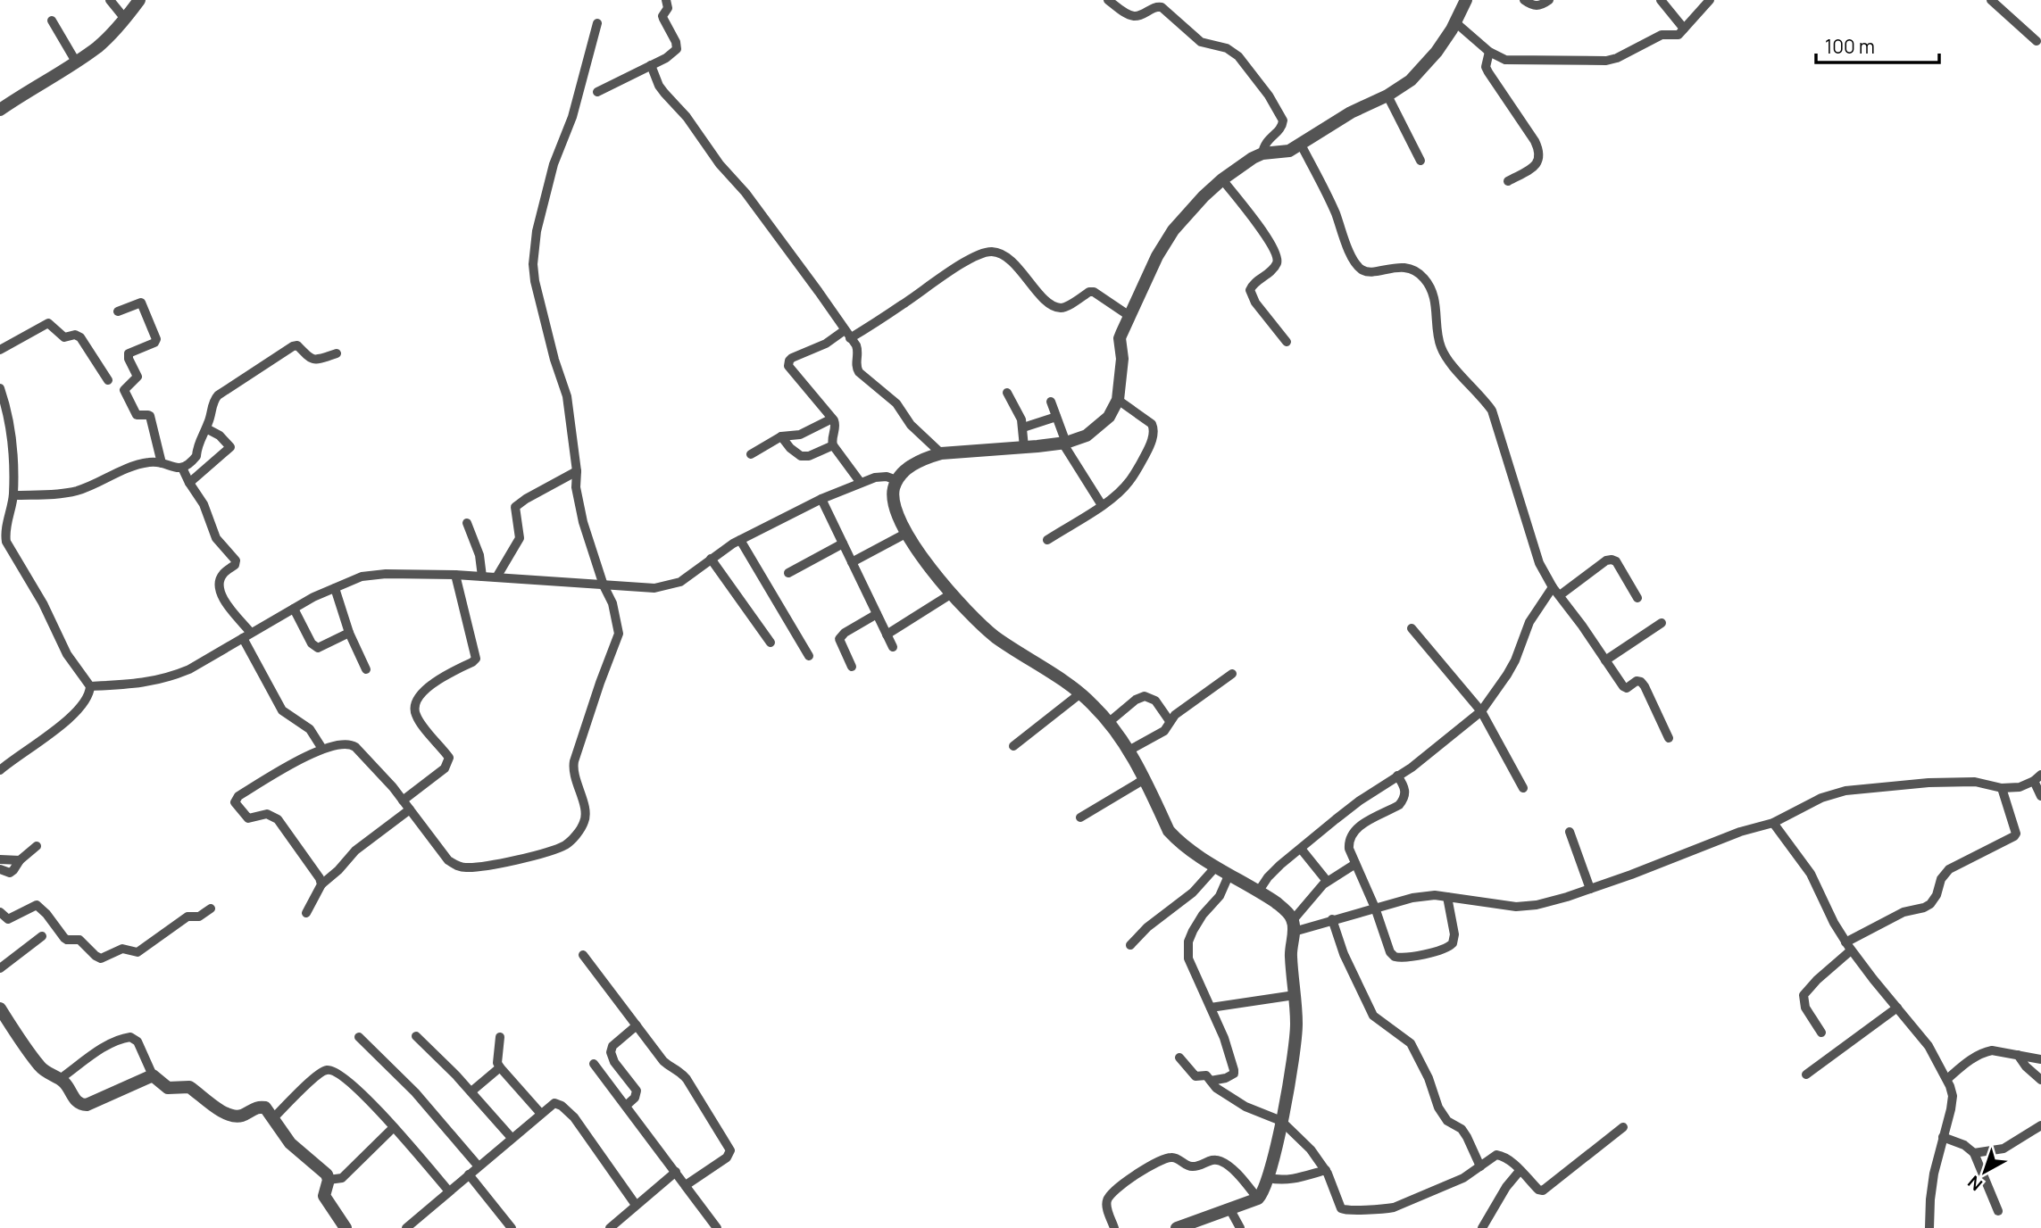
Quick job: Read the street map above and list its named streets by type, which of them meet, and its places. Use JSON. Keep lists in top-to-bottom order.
{
  "scale_bar": "100 m",
  "north": "bottom left"
}
